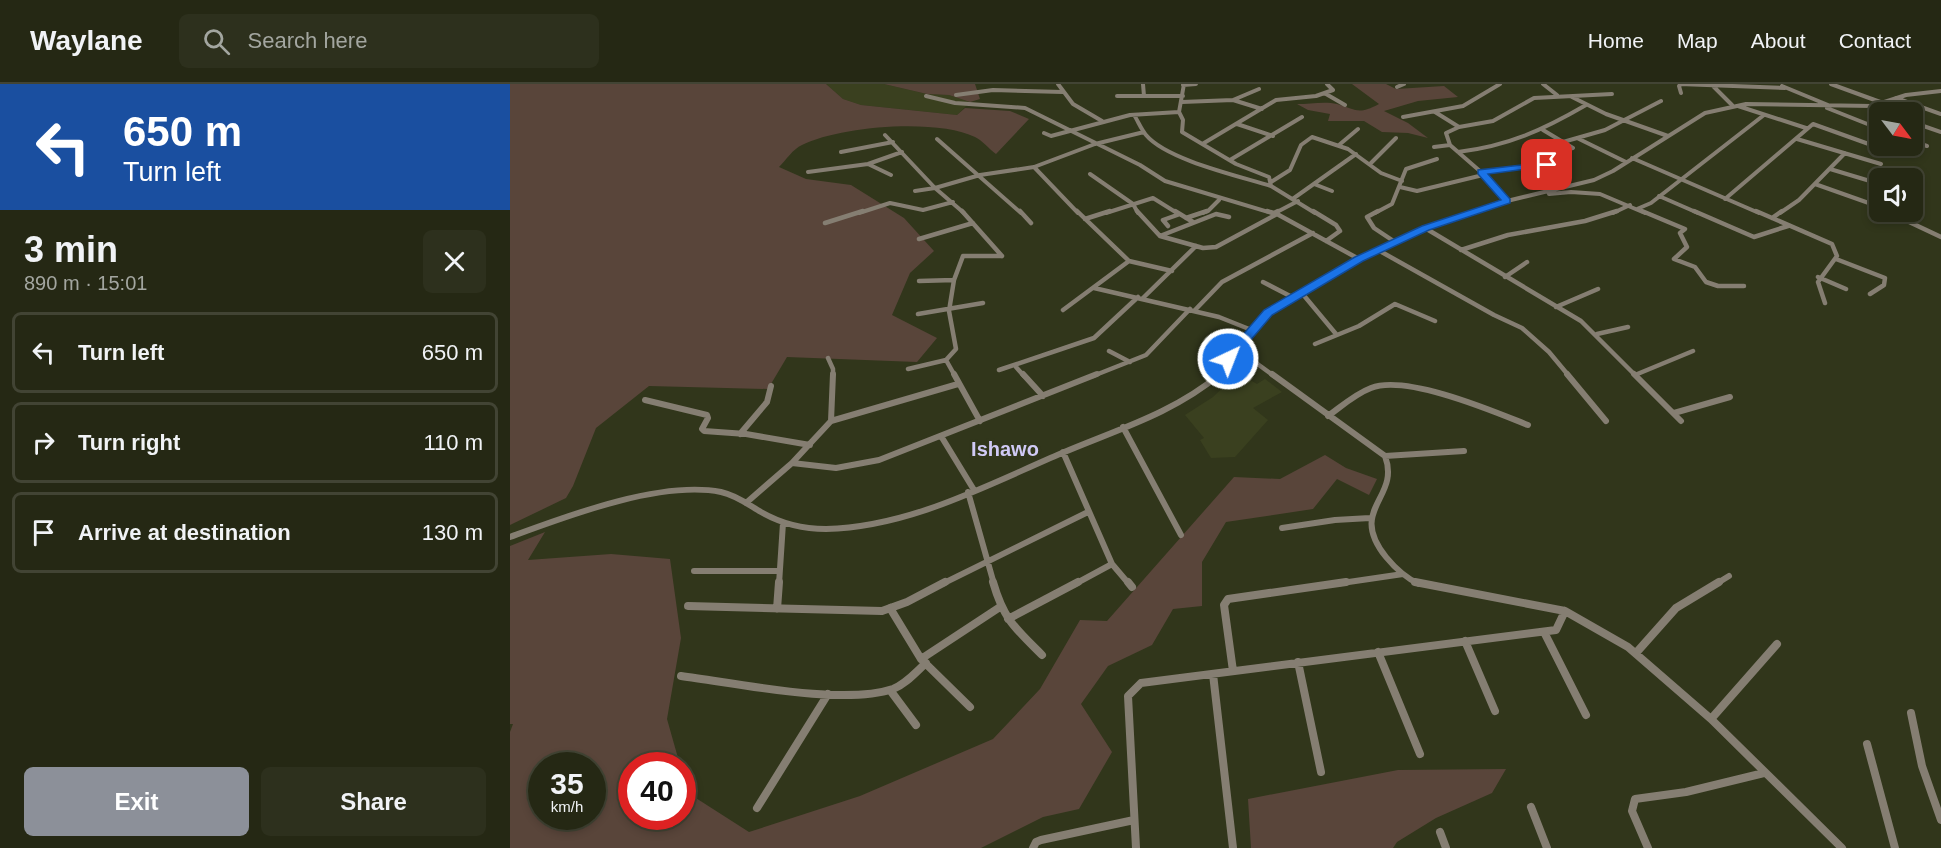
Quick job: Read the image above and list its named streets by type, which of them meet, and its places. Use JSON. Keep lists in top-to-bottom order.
{
  "districts": ["Ishawo"],
  "north": "bottom right",
  "page": {
    "header": "Waylane",
    "search": "Search here",
    "nav": [
      "Home",
      "Map",
      "About",
      "Contact"
    ],
    "turn": ["650 m", "Turn left"],
    "heading": ["3 min", "890 m · 15:01"],
    "list": [
      {
        "name": "Turn left",
        "value": "650 m"
      },
      {
        "name": "Turn right",
        "value": "110 m"
      },
      {
        "name": "Arrive at destination",
        "value": "130 m"
      }
    ],
    "speed": "35 km/h",
    "limit": "40",
    "buttons": ["Exit", "Share"]
  }
}
